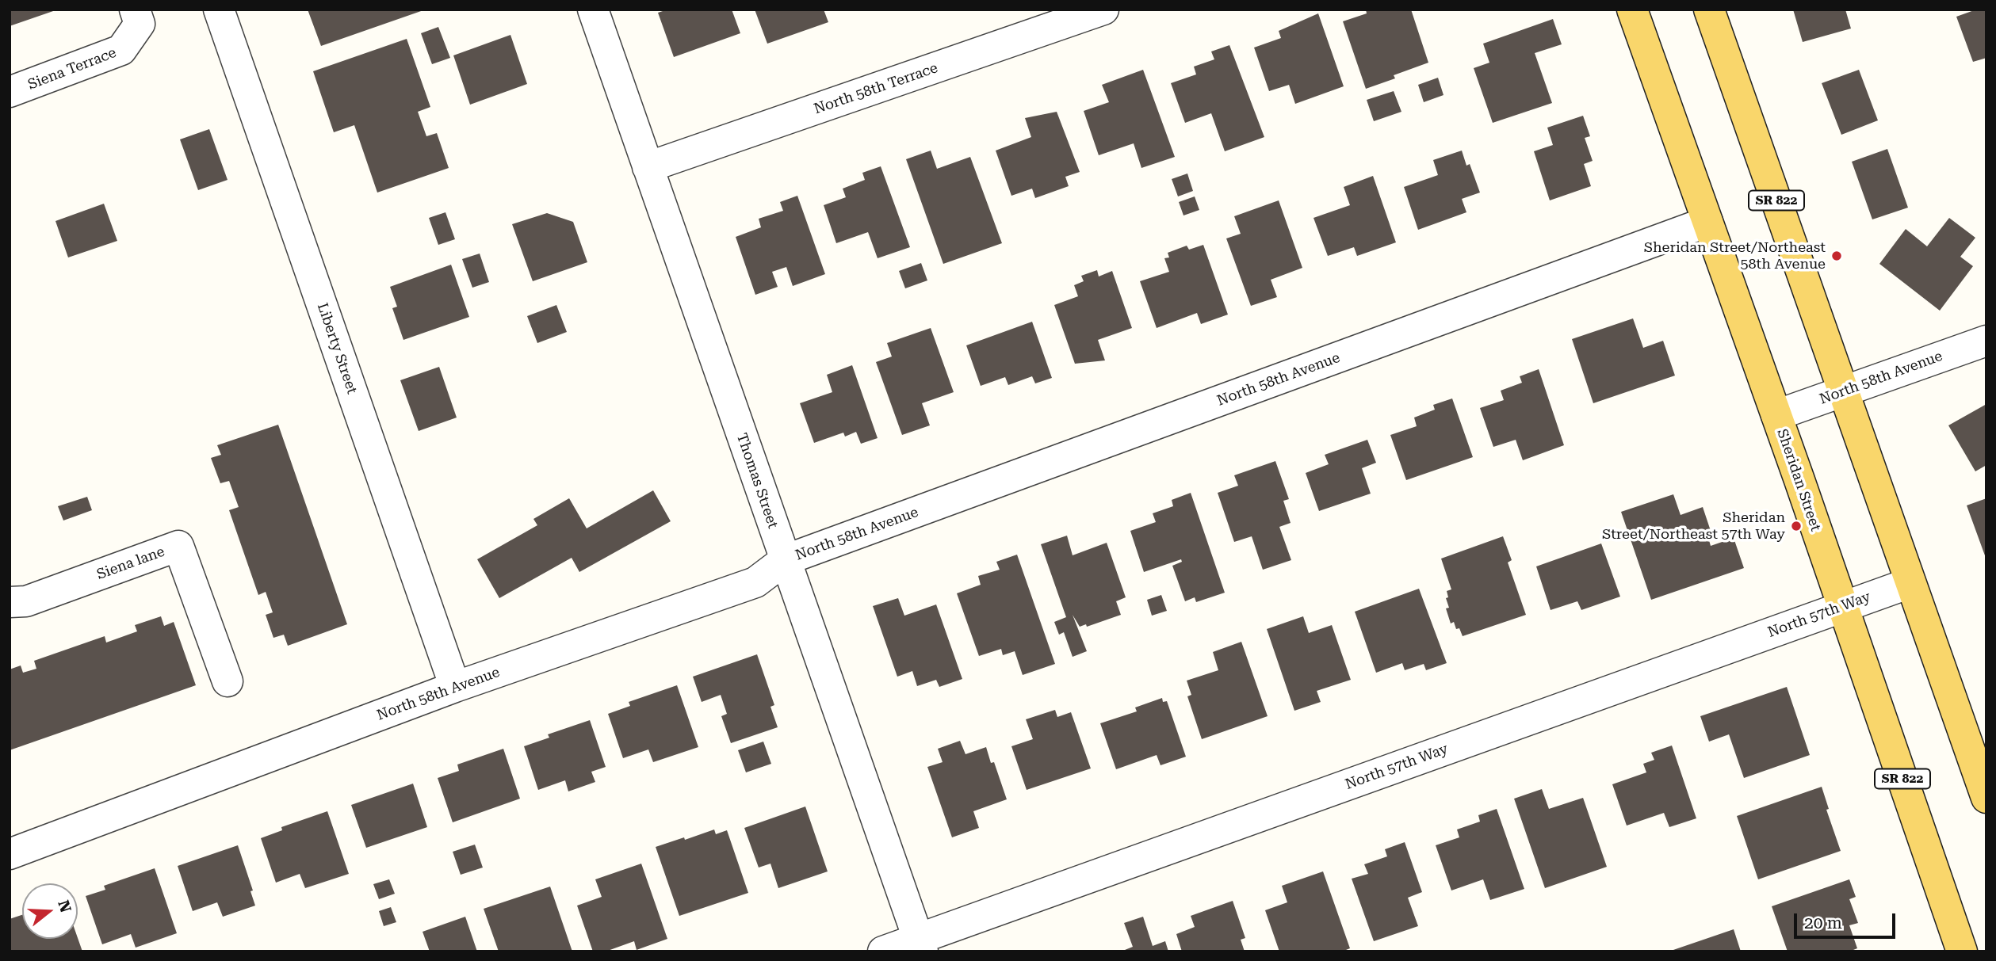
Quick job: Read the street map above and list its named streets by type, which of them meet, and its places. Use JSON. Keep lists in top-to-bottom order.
{
  "streets": {
    "main road": ["SR 822", "Sheridan Street"],
    "street": [
      "Siena Terrace",
      "North 58th Terrace",
      "Liberty Street",
      "North 58th Avenue",
      "Thomas Street",
      "Siena lane",
      "North 57th Way"
    ]
  },
  "crossings": [
    ["North 58th Terrace", "Thomas Street"],
    ["SR 822", "North 58th Avenue"],
    ["SR 822", "North 57th Way"],
    ["Liberty Street", "North 58th Avenue"],
    ["North 58th Avenue", "Sheridan Street"],
    ["North 58th Avenue", "Thomas Street"],
    ["Sheridan Street", "North 57th Way"],
    ["Thomas Street", "North 57th Way"]
  ],
  "places": ["Sheridan Street/Northeast 58th Avenue", "Sheridan Street/Northeast 57th Way"],
  "scale_bar": "20 m",
  "north": "right"
}
